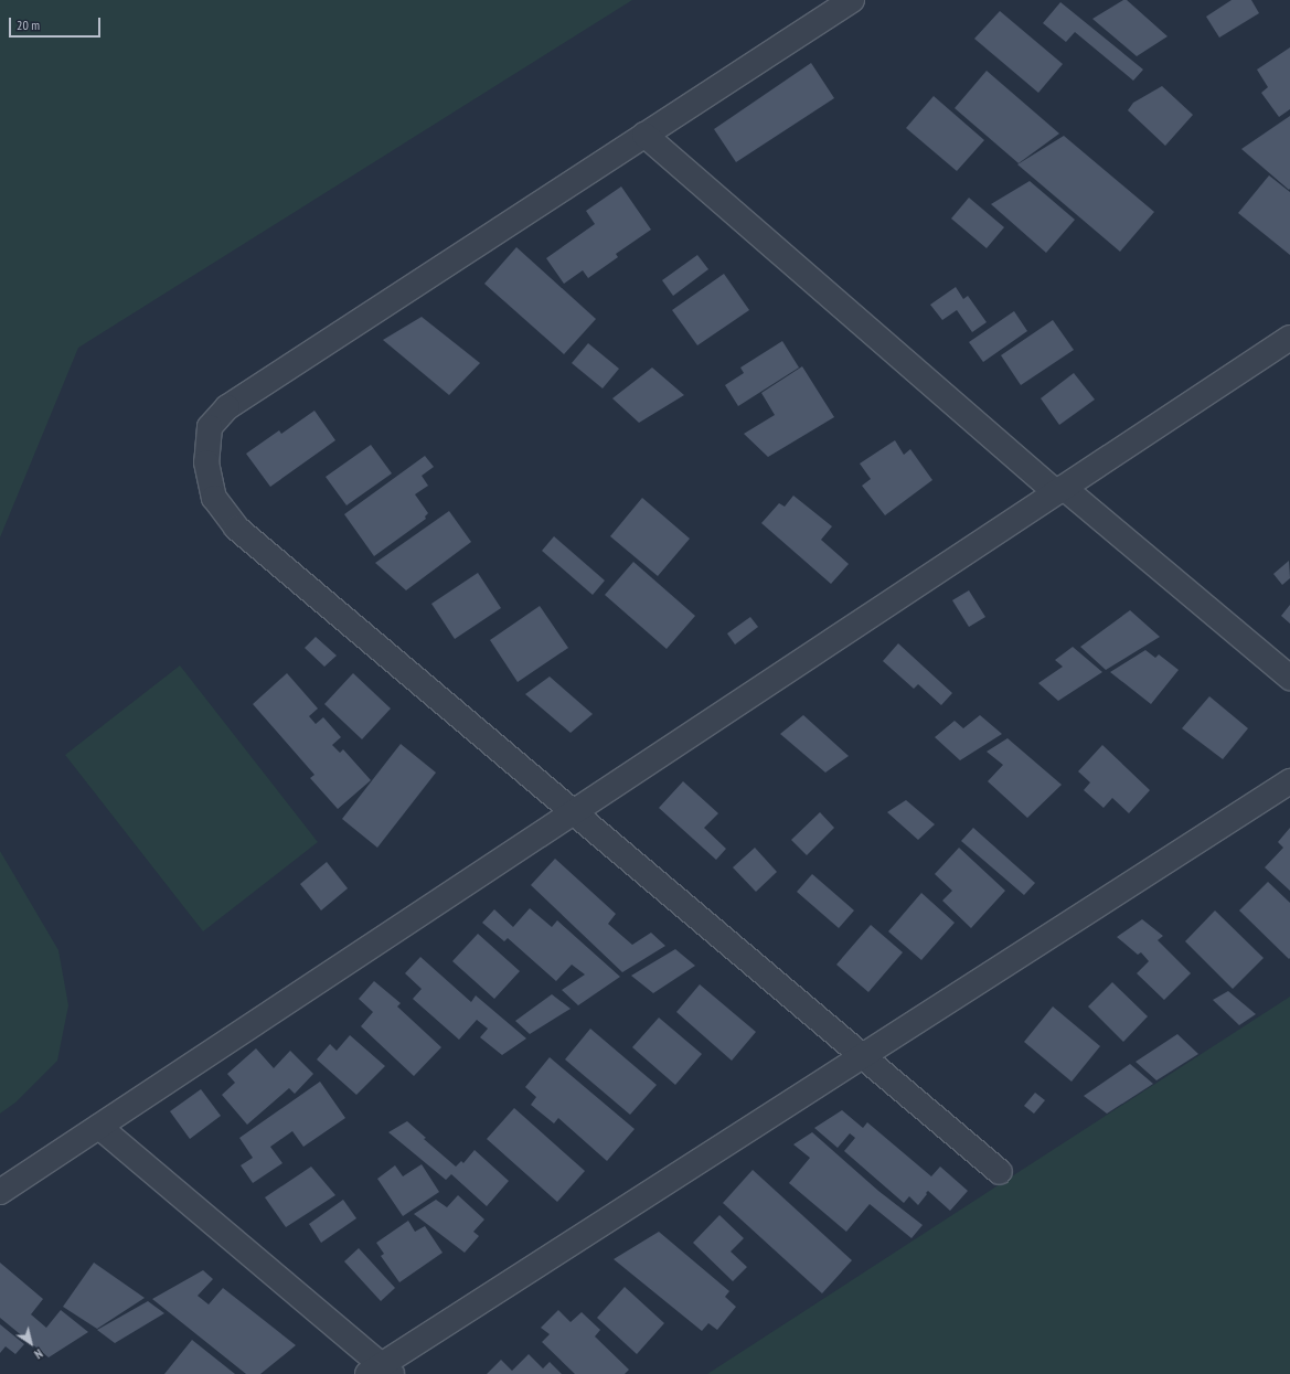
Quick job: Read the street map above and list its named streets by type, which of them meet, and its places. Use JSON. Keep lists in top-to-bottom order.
{
  "scale_bar": "20 m",
  "north": "bottom right"
}
